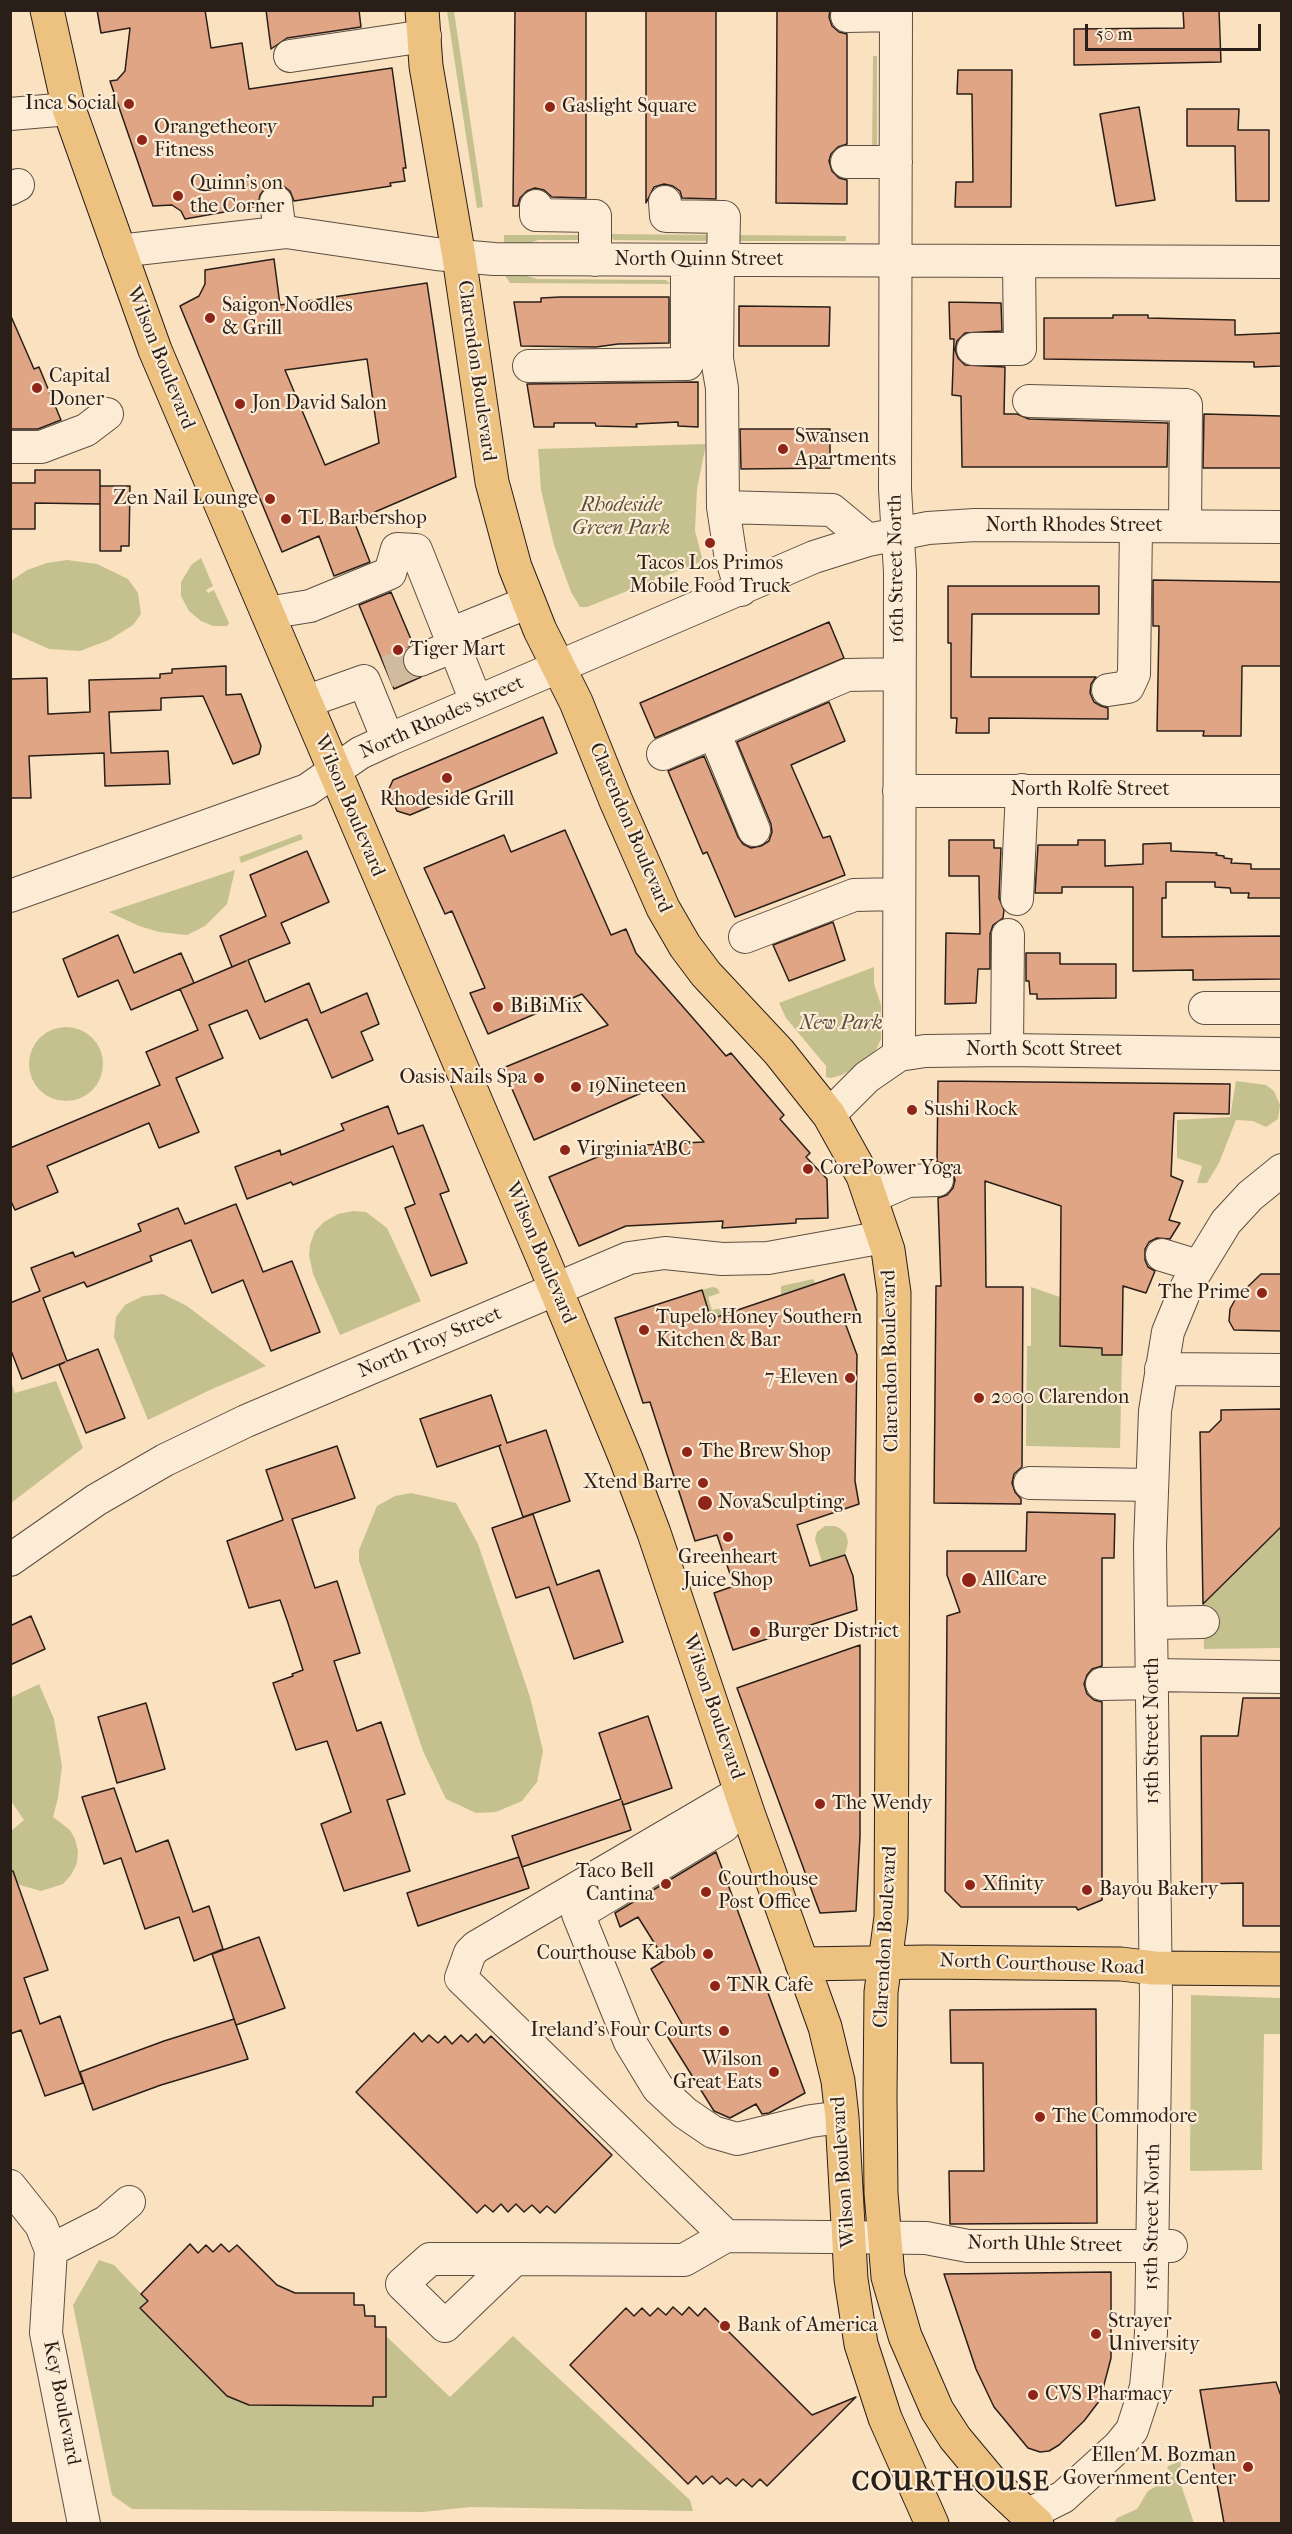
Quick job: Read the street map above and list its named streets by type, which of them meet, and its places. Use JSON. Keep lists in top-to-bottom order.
{
  "streets": {
    "main road": ["Wilson Boulevard", "Clarendon Boulevard", "North Courthouse Road"],
    "street": [
      "North Quinn Street",
      "North Rhodes Street",
      "16th Street North",
      "North Rolfe Street",
      "North Scott Street",
      "North Troy Street",
      "15th Street North",
      "North Uhle Street",
      "Key Boulevard"
    ]
  },
  "crossings": [
    ["North Quinn Street", "Wilson Boulevard"],
    ["North Quinn Street", "Clarendon Boulevard"],
    ["North Quinn Street", "16th Street North"],
    ["Wilson Boulevard", "North Rhodes Street"],
    ["Wilson Boulevard", "North Troy Street"],
    ["Wilson Boulevard", "North Courthouse Road"],
    ["Wilson Boulevard", "North Uhle Street"],
    ["Clarendon Boulevard", "North Rhodes Street"],
    ["Clarendon Boulevard", "North Scott Street"],
    ["Clarendon Boulevard", "North Troy Street"],
    ["Clarendon Boulevard", "15th Street North"],
    ["Clarendon Boulevard", "North Courthouse Road"],
    ["Clarendon Boulevard", "North Uhle Street"],
    ["North Rhodes Street", "16th Street North"],
    ["16th Street North", "North Rolfe Street"],
    ["16th Street North", "North Scott Street"],
    ["15th Street North", "North Courthouse Road"],
    ["15th Street North", "North Uhle Street"]
  ],
  "districts": ["COURTHOUSE"],
  "parks": ["Rhodeside Green Park", "New Park"],
  "places": [
    "Inca Social",
    "Gaslight Square",
    "Orangetheory Fitness",
    "Quinn's on the Corner",
    "Saigon Noodles & Grill",
    "Capital Doner",
    "Jon David Salon",
    "Swansen Apartments",
    "Zen Nail Lounge",
    "TL Barbershop",
    "Tacos Los Primos Mobile Food Truck",
    "Tiger Mart",
    "Rhodeside Grill",
    "BiBiMix",
    "Oasis Nails Spa",
    "19Nineteen",
    "Sushi Rock",
    "Virginia ABC",
    "CorePower Yoga",
    "The Prime",
    "Tupelo Honey Southern Kitchen & Bar",
    "7-Eleven",
    "2000 Clarendon",
    "The Brew Shop",
    "Xtend Barre",
    "NovaSculpting",
    "Greenheart Juice Shop",
    "AllCare",
    "Burger District",
    "The Wendy",
    "Taco Bell Cantina",
    "Xfinity",
    "Bayou Bakery",
    "Courthouse Post Office",
    "Courthouse Kabob",
    "TNR Cafe",
    "Ireland's Four Courts",
    "Wilson Great Eats",
    "The Commodore",
    "Bank of America",
    "Strayer University",
    "CVS Pharmacy",
    "Ellen M. Bozman Government Center"
  ],
  "scale_bar": "50 m"
}
